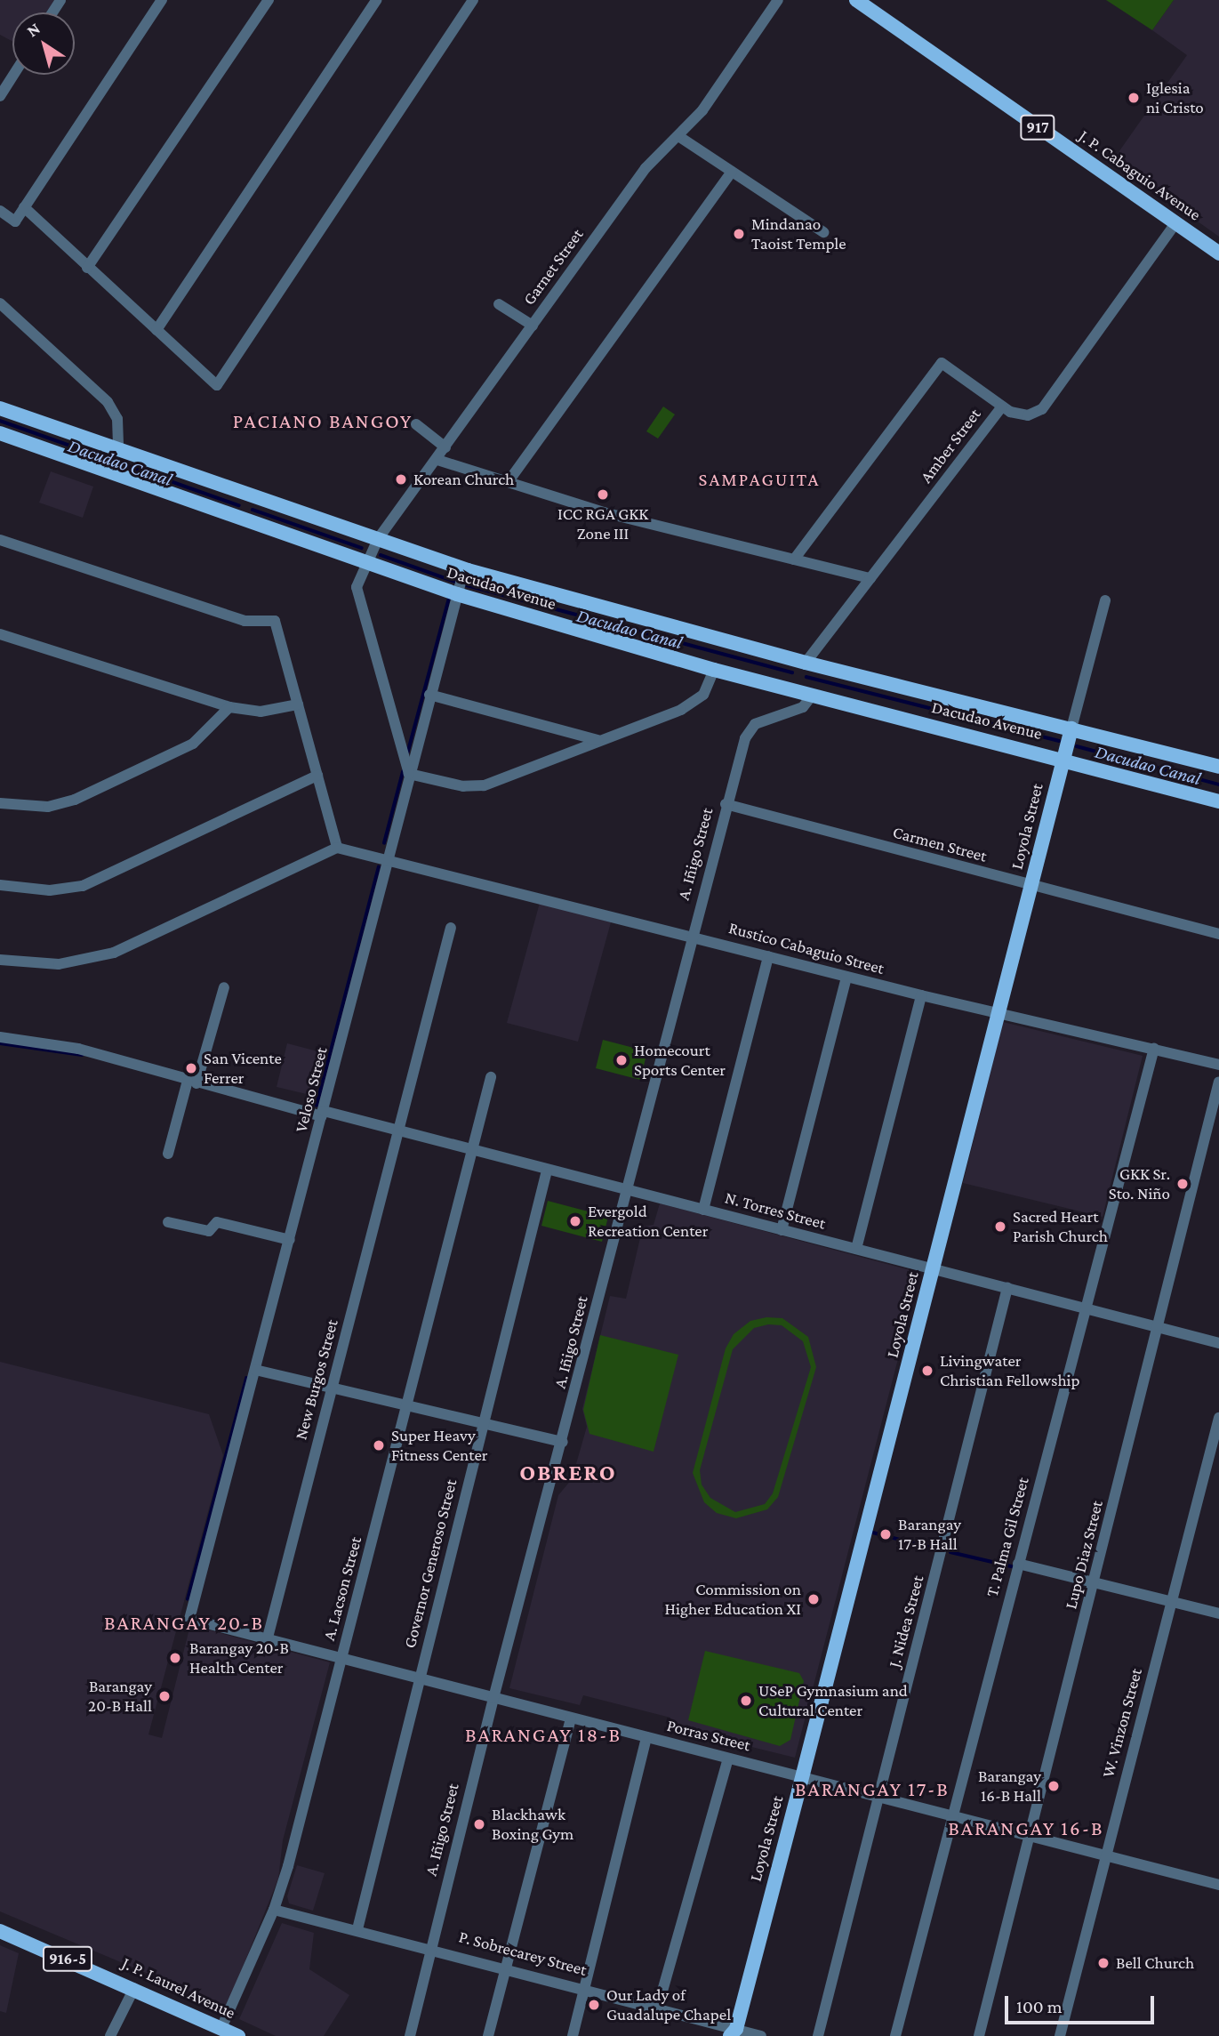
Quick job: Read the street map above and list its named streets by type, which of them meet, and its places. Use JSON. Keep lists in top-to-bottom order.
{
  "streets": {
    "main road": [
      "917",
      "J. P. Cabaguio Avenue",
      "Dacudao Avenue",
      "Loyola Street",
      "916-5",
      "J. P. Laurel Avenue"
    ],
    "street": [
      "Garnet Street",
      "Amber Street",
      "Carmen Street",
      "A. Iñigo Street",
      "Rustico Cabaguio Street",
      "Veloso Street",
      "N. Torres Street",
      "New Burgos Street",
      "T. Palma Gil Street",
      "Lupo Diaz Street",
      "Governor Generoso Street",
      "A. Lacson Street",
      "J. Nidea Street",
      "W. Vinzon Street",
      "Porras Street",
      "P. Sobrecarey Street"
    ]
  },
  "crossings": [
    ["J. P. Cabaguio Avenue", "Amber Street"],
    ["Garnet Street", "Dacudao Avenue"],
    ["Garnet Street", "Veloso Street"],
    ["Amber Street", "Dacudao Avenue"],
    ["Dacudao Avenue", "Loyola Street"],
    ["Dacudao Avenue", "A. Iñigo Street"],
    ["Dacudao Avenue", "Veloso Street"],
    ["Loyola Street", "Carmen Street"],
    ["Loyola Street", "Rustico Cabaguio Street"],
    ["Loyola Street", "N. Torres Street"],
    ["Loyola Street", "Porras Street"],
    ["Loyola Street", "P. Sobrecarey Street"],
    ["Carmen Street", "A. Iñigo Street"],
    ["A. Iñigo Street", "Rustico Cabaguio Street"],
    ["A. Iñigo Street", "N. Torres Street"],
    ["A. Iñigo Street", "Porras Street"],
    ["A. Iñigo Street", "P. Sobrecarey Street"],
    ["Rustico Cabaguio Street", "Veloso Street"],
    ["Rustico Cabaguio Street", "T. Palma Gil Street"],
    ["Veloso Street", "N. Torres Street"],
    ["Veloso Street", "Porras Street"],
    ["N. Torres Street", "New Burgos Street"],
    ["N. Torres Street", "T. Palma Gil Street"],
    ["N. Torres Street", "Lupo Diaz Street"],
    ["N. Torres Street", "Governor Generoso Street"],
    ["N. Torres Street", "A. Lacson Street"],
    ["N. Torres Street", "J. Nidea Street"],
    ["New Burgos Street", "Porras Street"],
    ["T. Palma Gil Street", "Porras Street"],
    ["Lupo Diaz Street", "Porras Street"],
    ["Governor Generoso Street", "Porras Street"],
    ["Governor Generoso Street", "P. Sobrecarey Street"],
    ["A. Lacson Street", "Porras Street"],
    ["A. Lacson Street", "P. Sobrecarey Street"],
    ["A. Lacson Street", "J. P. Laurel Avenue"],
    ["J. Nidea Street", "Porras Street"],
    ["W. Vinzon Street", "Porras Street"]
  ],
  "districts": [
    "PACIANO BANGOY",
    "SAMPAGUITA",
    "OBRERO",
    "BARANGAY 20-B",
    "BARANGAY 18-B",
    "BARANGAY 17-B",
    "BARANGAY 16-B"
  ],
  "water": ["Dacudao Canal"],
  "places": [
    "Iglesia ni Cristo",
    "Mindanao Taoist Temple",
    "Korean Church",
    "ICC RGA GKK Zone III",
    "Homecourt Sports Center",
    "San Vicente Ferrer",
    "GKK Sr. Sto. Niño",
    "Evergold Recreation Center",
    "Sacred Heart Parish Church",
    "Livingwater Christian Fellowship",
    "Super Heavy Fitness Center",
    "Barangay 17-B Hall",
    "Commission on Higher Education XI",
    "Barangay 20-B Health Center",
    "Barangay 20-B Hall",
    "USeP Gymnasium and Cultural Center",
    "Barangay 16-B Hall",
    "Blackhawk Boxing Gym",
    "Bell Church",
    "Our Lady of Guadalupe Chapel"
  ],
  "scale_bar": "100 m",
  "north": "top left"
}
